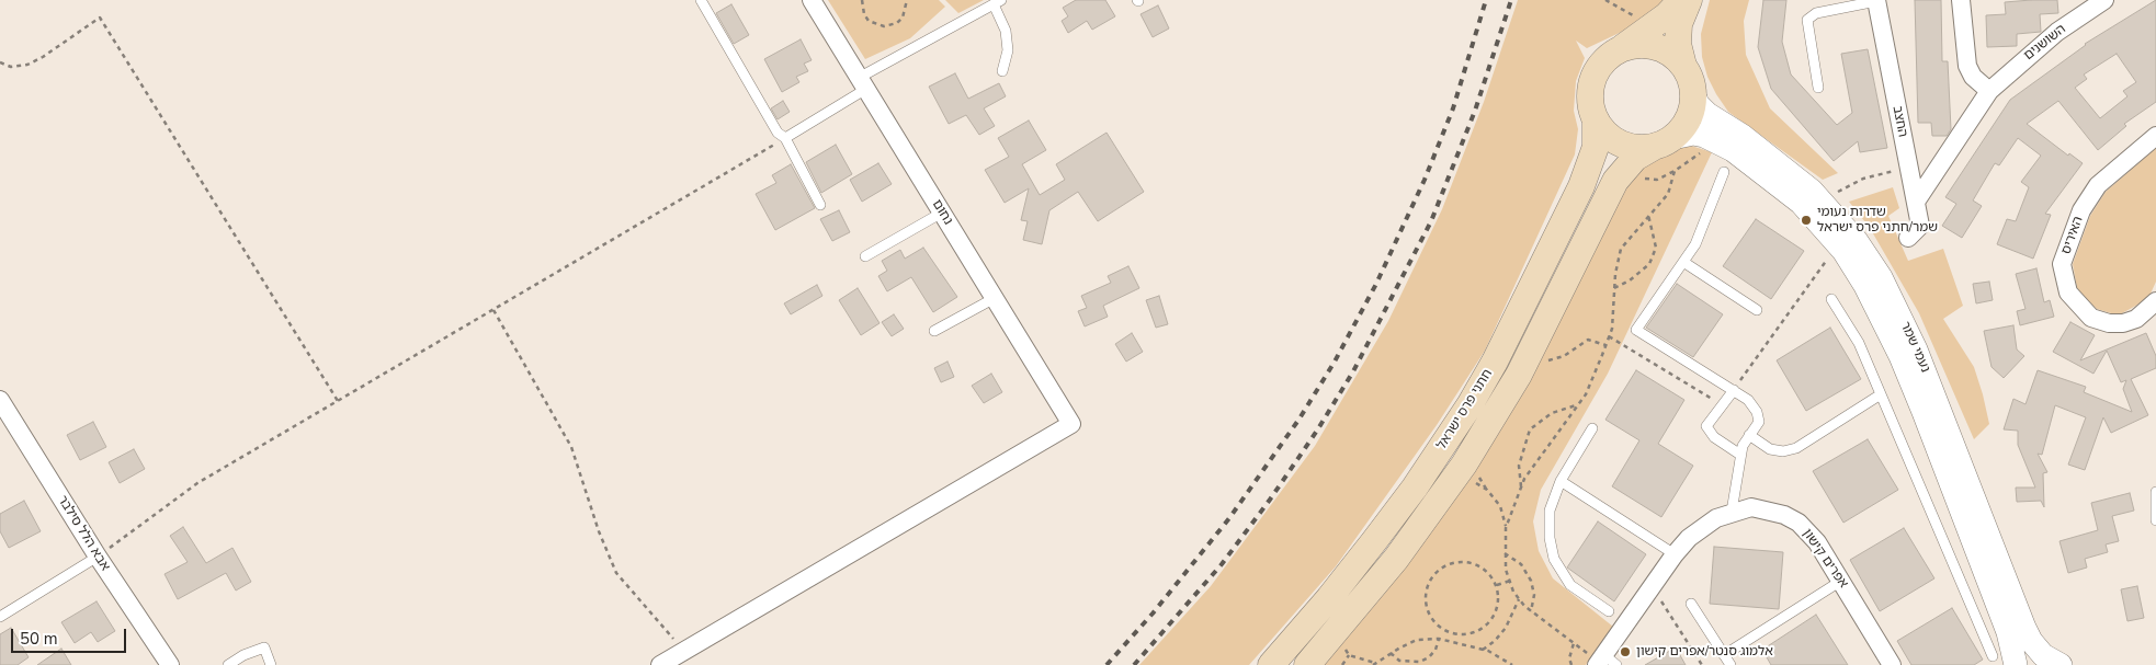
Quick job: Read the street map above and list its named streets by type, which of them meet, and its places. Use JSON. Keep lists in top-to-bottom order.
{
  "streets": {
    "main road": ["חתני פרס ישראל"],
    "street": [
      "השושנים",
      "החצב",
      "נחום",
      "האיריס",
      "נעמי שמר",
      "אבא הלל סילבר",
      "אפרים קישון"
    ]
  },
  "crossings": [
    ["השושנים", "החצב"],
    ["נעמי שמר", "חתני פרס ישראל"]
  ],
  "places": ["שדרות נעומי שמר/חתני פרס ישראל", "אלמוג סנטר/אפרים קישון"],
  "scale_bar": "50 m"
}
